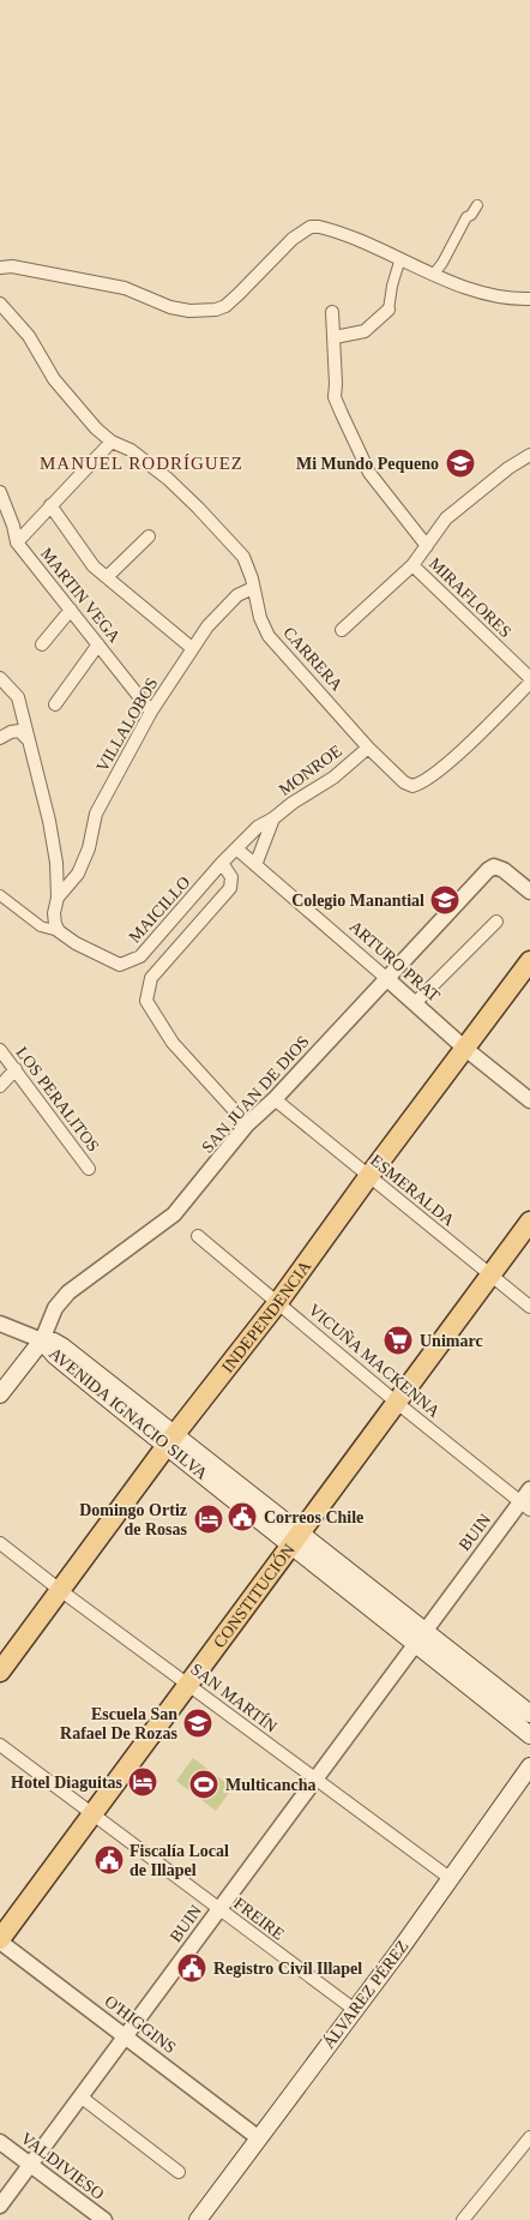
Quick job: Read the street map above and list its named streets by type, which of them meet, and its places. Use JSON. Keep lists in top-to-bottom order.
{
  "streets": {
    "main road": [
      "INDEPENDENCIA",
      "AVENIDA IGNACIO SILVA",
      "CONSTITUCIÓN",
      "ÁLVAREZ PÉREZ"
    ],
    "street": [
      "MARTIN VEGA",
      "MIRAFLORES",
      "CARRERA",
      "VILLALOBOS",
      "MONROE",
      "MAICILLO",
      "ARTURO PRAT",
      "SAN JUAN DE DIOS",
      "LOS PERALITOS",
      "ESMERALDA",
      "VICUÑA MACKENNA",
      "BUIN",
      "SAN MARTÍN",
      "FREIRE",
      "O'HIGGINS",
      "VALDIVIESO"
    ]
  },
  "crossings": [
    ["MARTIN VEGA", "VILLALOBOS"],
    ["CARRERA", "VILLALOBOS"],
    ["CARRERA", "MONROE"],
    ["MONROE", "MAICILLO"],
    ["MONROE", "ARTURO PRAT"],
    ["ARTURO PRAT", "SAN JUAN DE DIOS"],
    ["ARTURO PRAT", "INDEPENDENCIA"],
    ["SAN JUAN DE DIOS", "ESMERALDA"],
    ["SAN JUAN DE DIOS", "AVENIDA IGNACIO SILVA"],
    ["ESMERALDA", "INDEPENDENCIA"],
    ["ESMERALDA", "CONSTITUCIÓN"],
    ["INDEPENDENCIA", "VICUÑA MACKENNA"],
    ["INDEPENDENCIA", "AVENIDA IGNACIO SILVA"],
    ["INDEPENDENCIA", "SAN MARTÍN"],
    ["VICUÑA MACKENNA", "BUIN"],
    ["VICUÑA MACKENNA", "CONSTITUCIÓN"],
    ["AVENIDA IGNACIO SILVA", "BUIN"],
    ["AVENIDA IGNACIO SILVA", "CONSTITUCIÓN"],
    ["BUIN", "SAN MARTÍN"],
    ["BUIN", "FREIRE"],
    ["BUIN", "O'HIGGINS"],
    ["BUIN", "VALDIVIESO"],
    ["CONSTITUCIÓN", "SAN MARTÍN"],
    ["CONSTITUCIÓN", "FREIRE"],
    ["CONSTITUCIÓN", "O'HIGGINS"],
    ["SAN MARTÍN", "ÁLVAREZ PÉREZ"],
    ["FREIRE", "ÁLVAREZ PÉREZ"],
    ["ÁLVAREZ PÉREZ", "O'HIGGINS"]
  ],
  "districts": ["MANUEL RODRÍGUEZ"],
  "places": {
    "school or university": ["Mi Mundo Pequeno", "Colegio Manantial", "Escuela San Rafael De Rozas"],
    "supermarket": ["Unimarc"],
    "public building": ["Correos Chile", "Fiscalía Local de Illapel", "Registro Civil Illapel"],
    "hotel": ["Domingo Ortiz de Rosas", "Hotel Diaguitas"],
    "sports": ["Multicancha"]
  }
}
